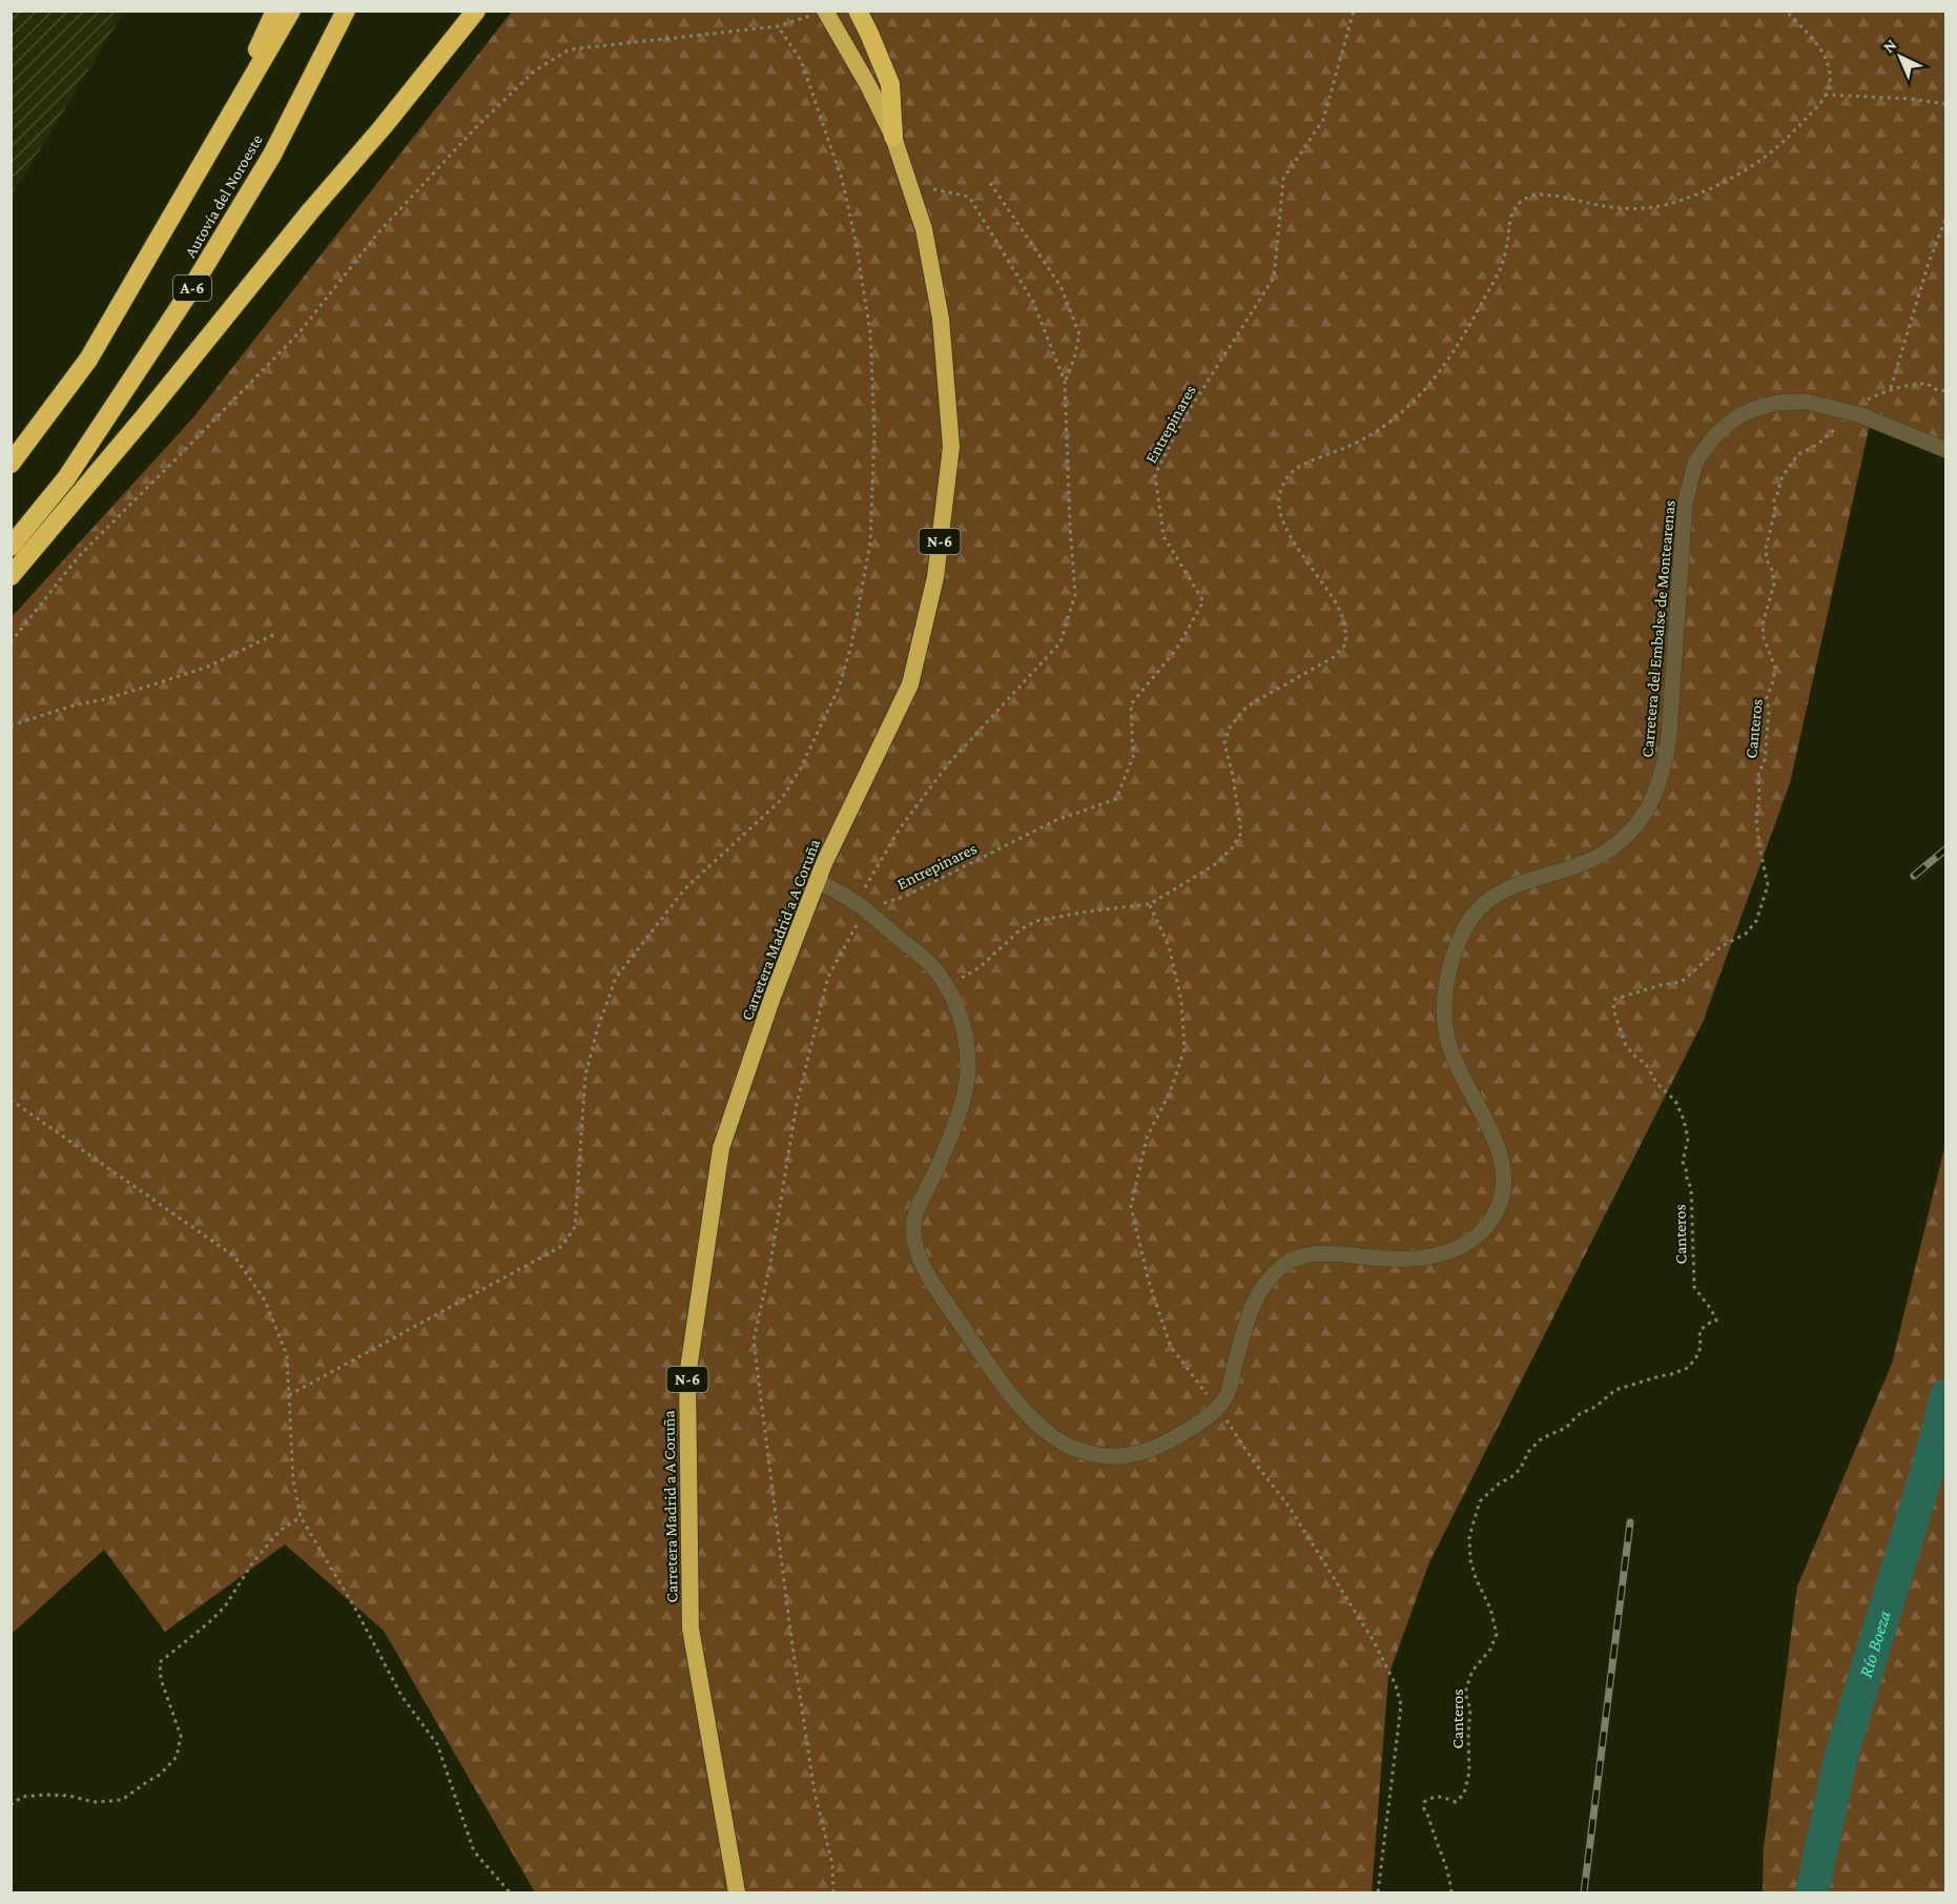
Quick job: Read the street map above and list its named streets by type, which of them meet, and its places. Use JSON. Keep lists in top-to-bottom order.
{
  "streets": {
    "highway": [
      "Autovía del Noroeste",
      "A-6",
      "N-6",
      "Carretera Madrid a A Coruña"
    ],
    "street": ["Carretera del Embalse de Montearenas"],
    "path": ["Entrepinares", "Canteros"]
  },
  "crossings": [
    ["Entrepinares", "Carretera del Embalse de Montearenas"],
    ["Carretera del Embalse de Montearenas", "Canteros"],
    ["Carretera del Embalse de Montearenas", "Carretera Madrid a A Coruña"]
  ],
  "water": ["Río Boeza"],
  "north": "top left"
}
